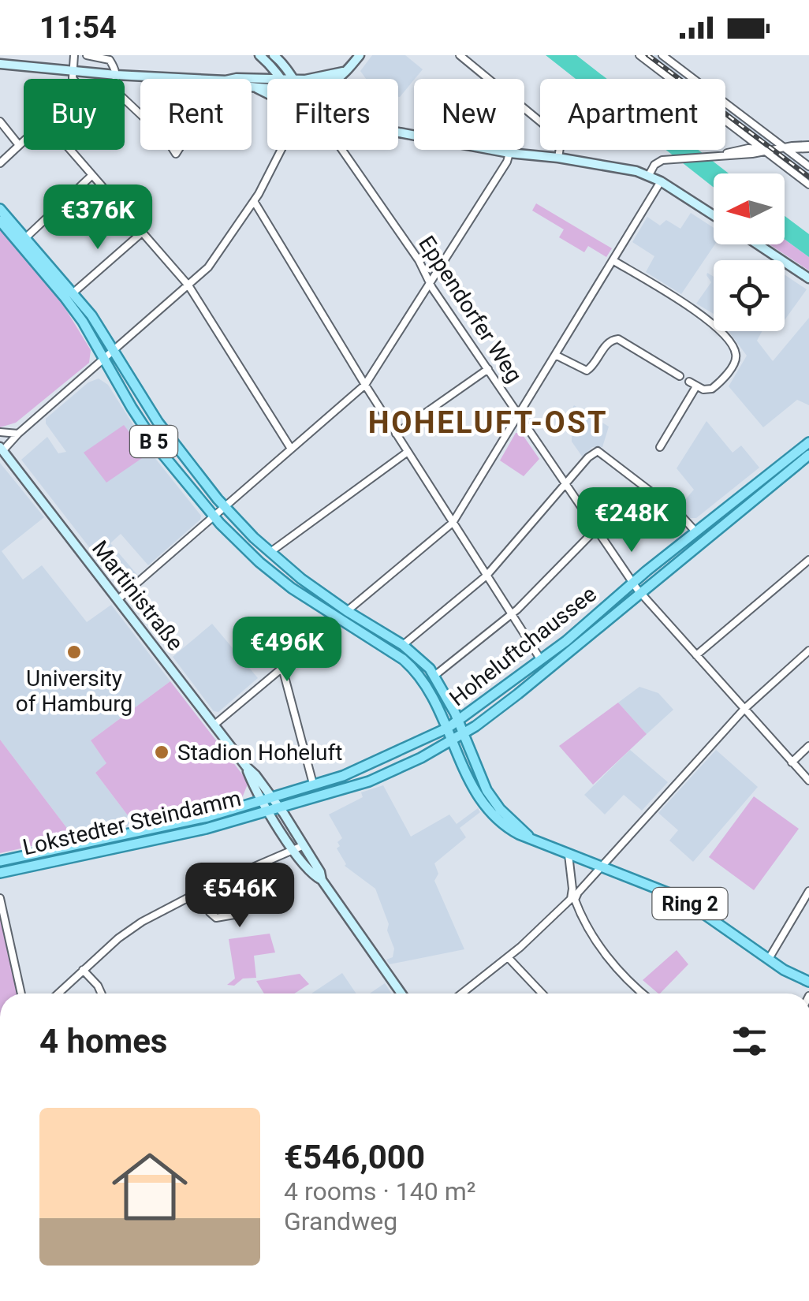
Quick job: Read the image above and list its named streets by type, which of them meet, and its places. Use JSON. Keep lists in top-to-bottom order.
{
  "streets": {
    "main road": [
      "B 5",
      "Hoheluftchaussee",
      "Lokstedter Steindamm",
      "Ring 2"
    ],
    "street": ["Eppendorfer Weg", "Martinistraße"]
  },
  "crossings": [
    ["Eppendorfer Weg", "Hoheluftchaussee"],
    ["B 5", "Ring 2"],
    ["Martinistraße", "Hoheluftchaussee"],
    ["Martinistraße", "Lokstedter Steindamm"],
    ["Hoheluftchaussee", "Lokstedter Steindamm"],
    ["Hoheluftchaussee", "Ring 2"]
  ],
  "districts": ["HOHELUFT-OST"],
  "places": ["University of Hamburg", "Stadion Hoheluft"],
  "north": "left",
  "page": {
    "status": "11:54",
    "chip": [
      "Buy",
      "Rent",
      "Filters",
      "New",
      "Apartment"
    ],
    "price": [
      "€376K",
      "€248K",
      "€496K",
      "€546K"
    ],
    "heading": "4 homes",
    "list": [
      {
        "name": "€546,000",
        "note": "4 rooms · 140 m² · Grandweg"
      }
    ]
  }
}
